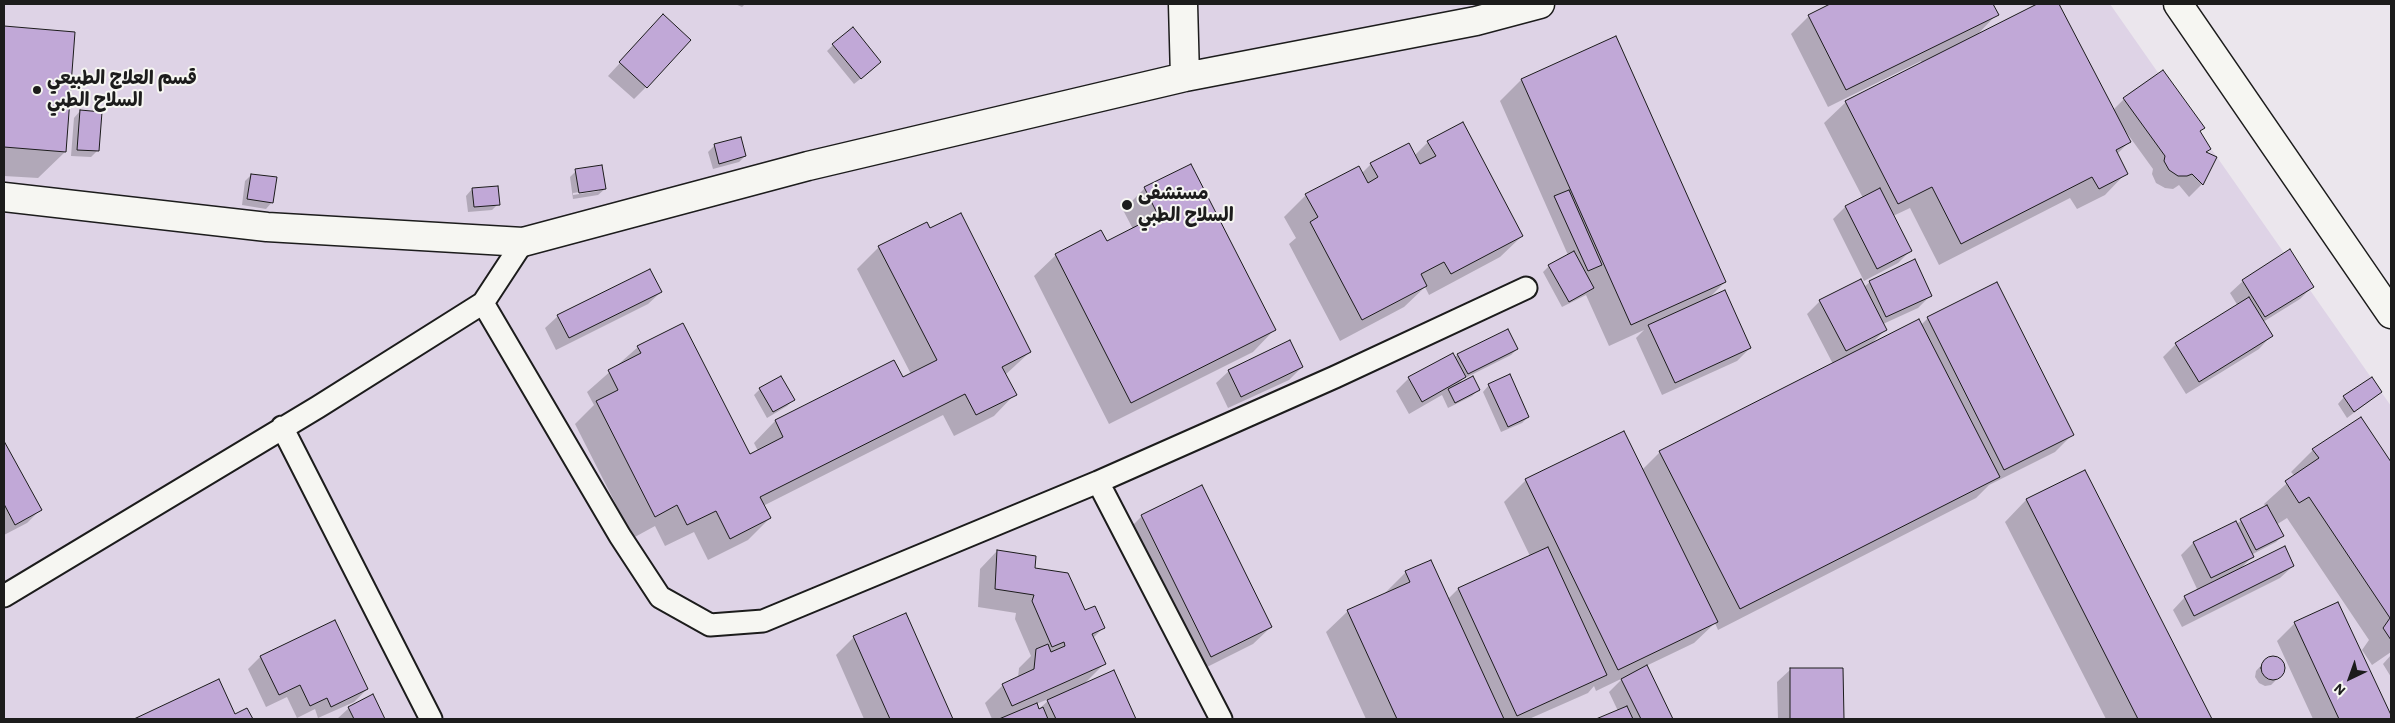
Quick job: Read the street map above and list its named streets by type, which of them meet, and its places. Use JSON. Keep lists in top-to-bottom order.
{
  "places": ["قسم العلاج الطبيعي السلاح الطبي", "مستشفى السلاح الطبي"],
  "north": "bottom left"
}
